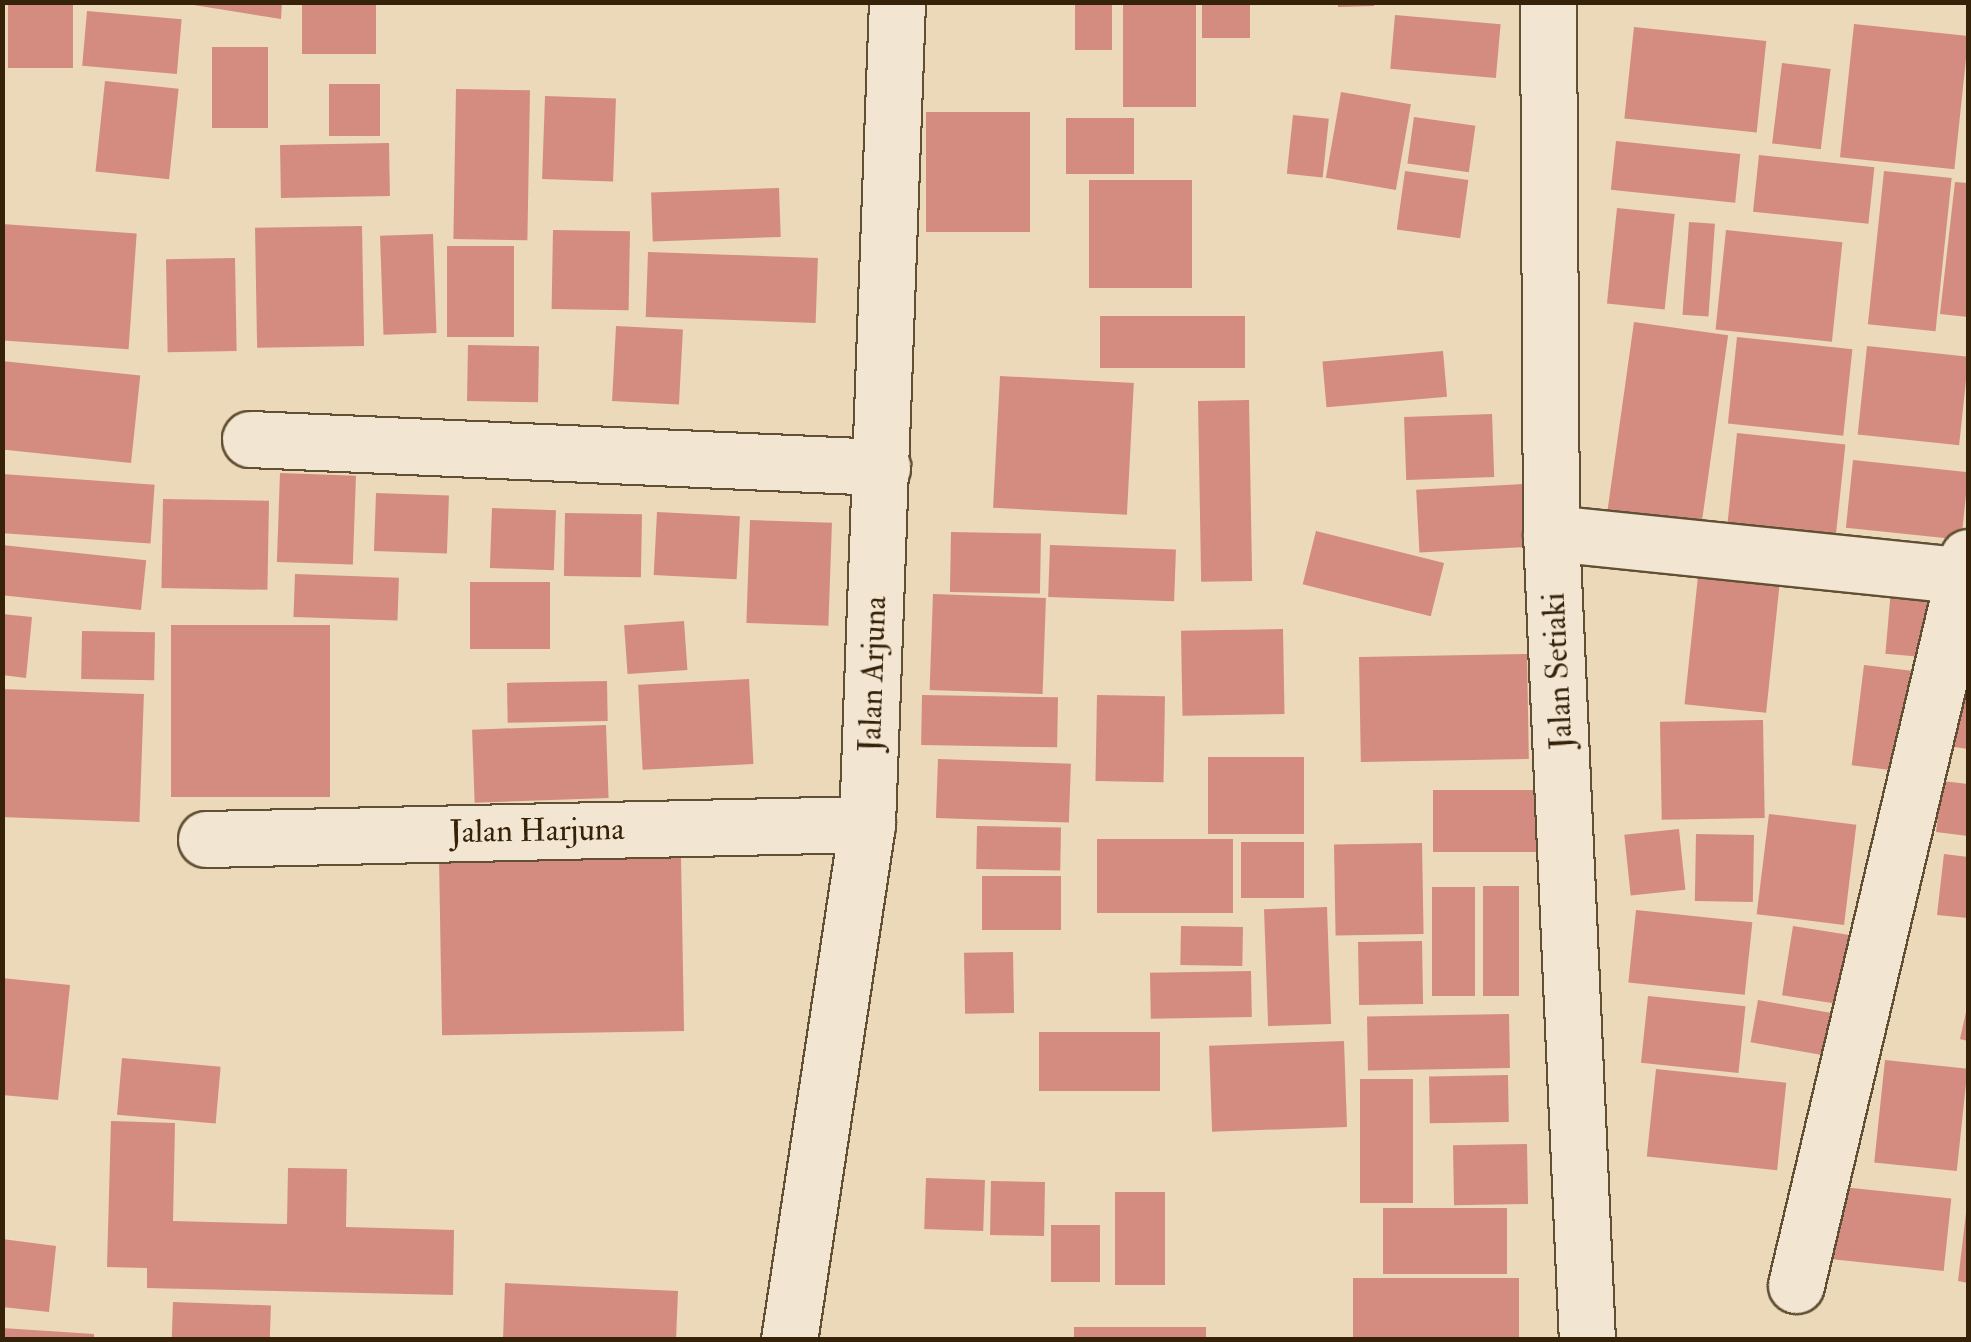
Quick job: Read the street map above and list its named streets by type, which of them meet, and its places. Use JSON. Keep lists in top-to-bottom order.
{
  "streets": {
    "street": ["Jalan Setiaki", "Jalan Arjuna", "Jalan Harjuna"]
  },
  "crossings": [
    ["Jalan Arjuna", "Jalan Harjuna"]
  ]
}
